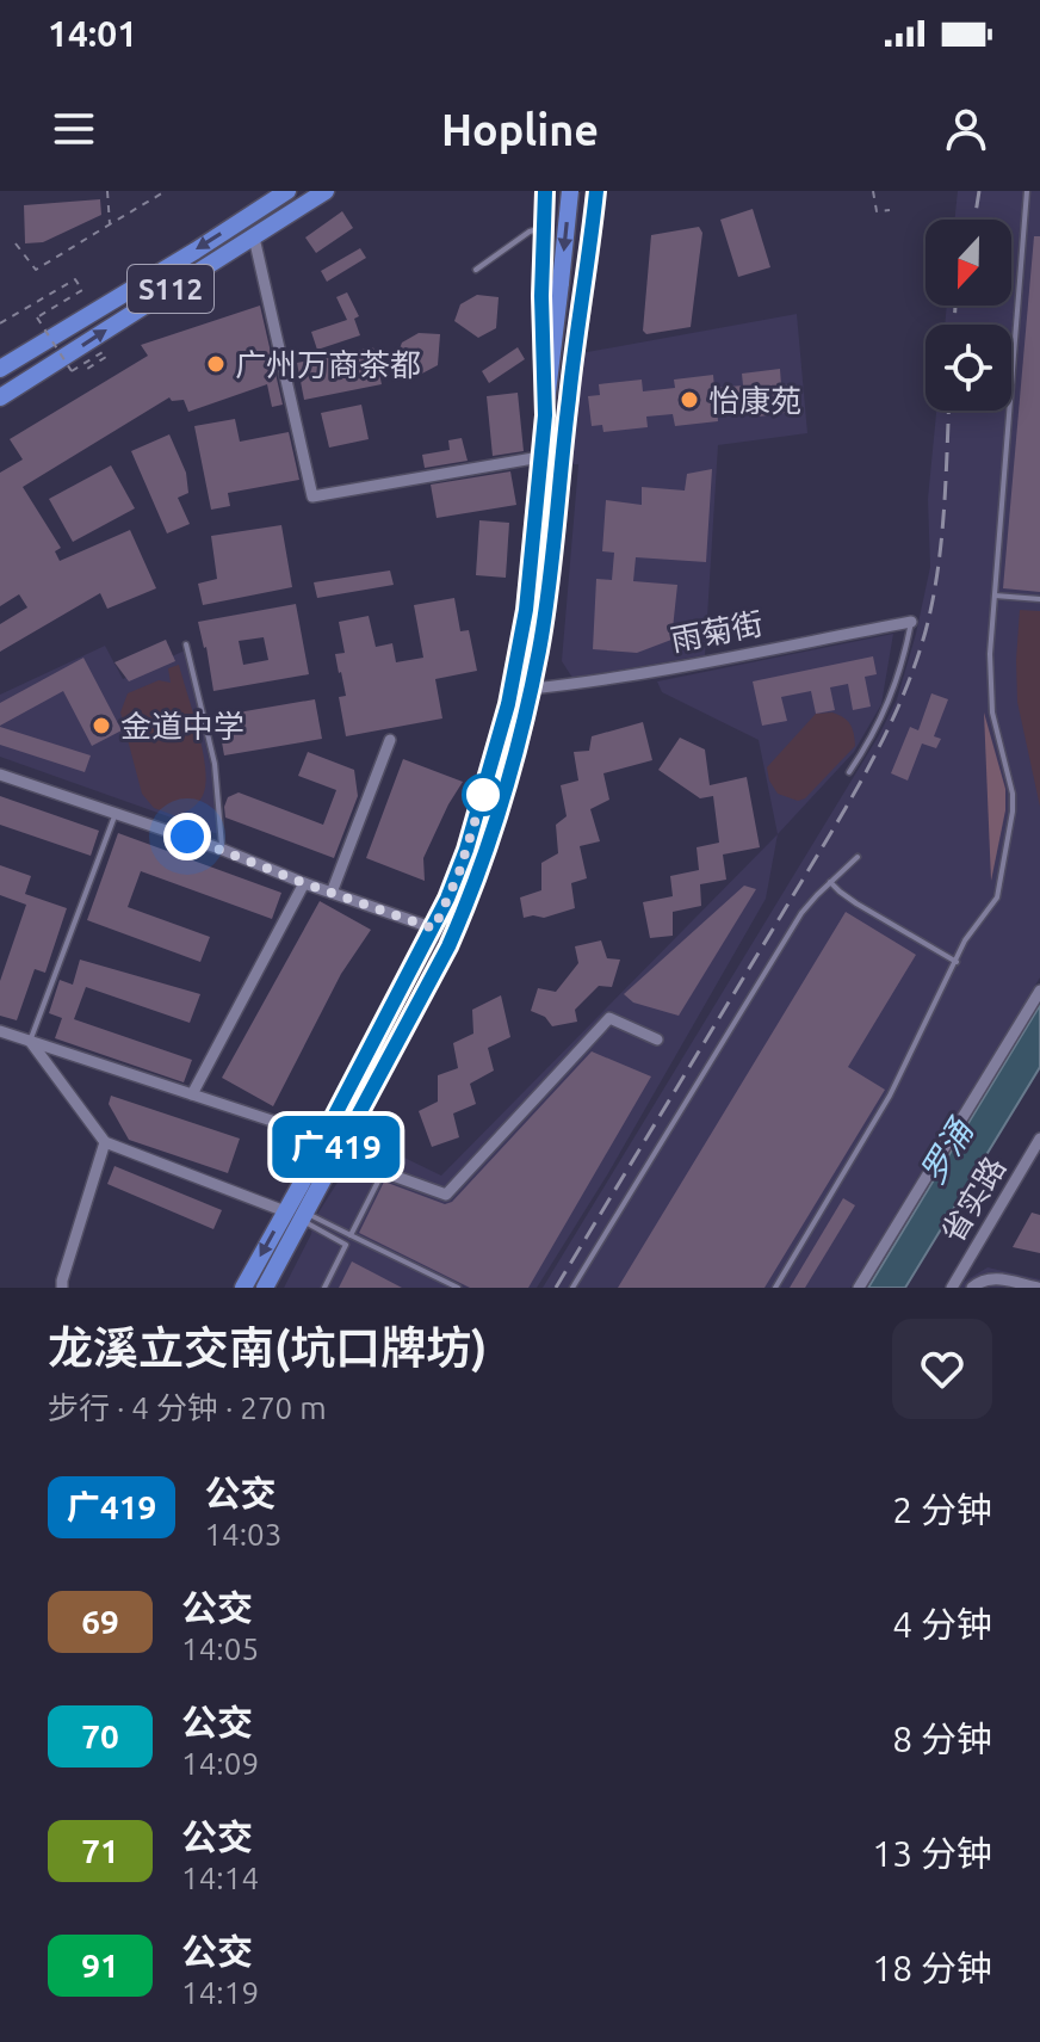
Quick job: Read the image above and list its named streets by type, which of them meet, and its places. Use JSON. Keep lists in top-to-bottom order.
{
  "streets": {
    "main road": ["S112"],
    "street": ["雨菊街", "省实路"]
  },
  "water": ["罗涌"],
  "places": ["广州万商茶都", "怡康苑", "金道中学"],
  "lines": ["bus line 广419"],
  "north": "bottom",
  "page": {
    "status": "14:01",
    "header": "Hopline",
    "on_map": "广419",
    "heading": ["龙溪立交南(坑口牌坊)", "步行 · 4 分钟 · 270 m"],
    "list": [
      {
        "mark": "广419",
        "name": "公交",
        "note": "14:03",
        "value": "2 分钟"
      },
      {
        "mark": "69",
        "name": "公交",
        "note": "14:05",
        "value": "4 分钟"
      },
      {
        "mark": "70",
        "name": "公交",
        "note": "14:09",
        "value": "8 分钟"
      },
      {
        "mark": "71",
        "name": "公交",
        "note": "14:14",
        "value": "13 分钟"
      },
      {
        "mark": "91",
        "name": "公交",
        "note": "14:19",
        "value": "18 分钟"
      }
    ]
  }
}
